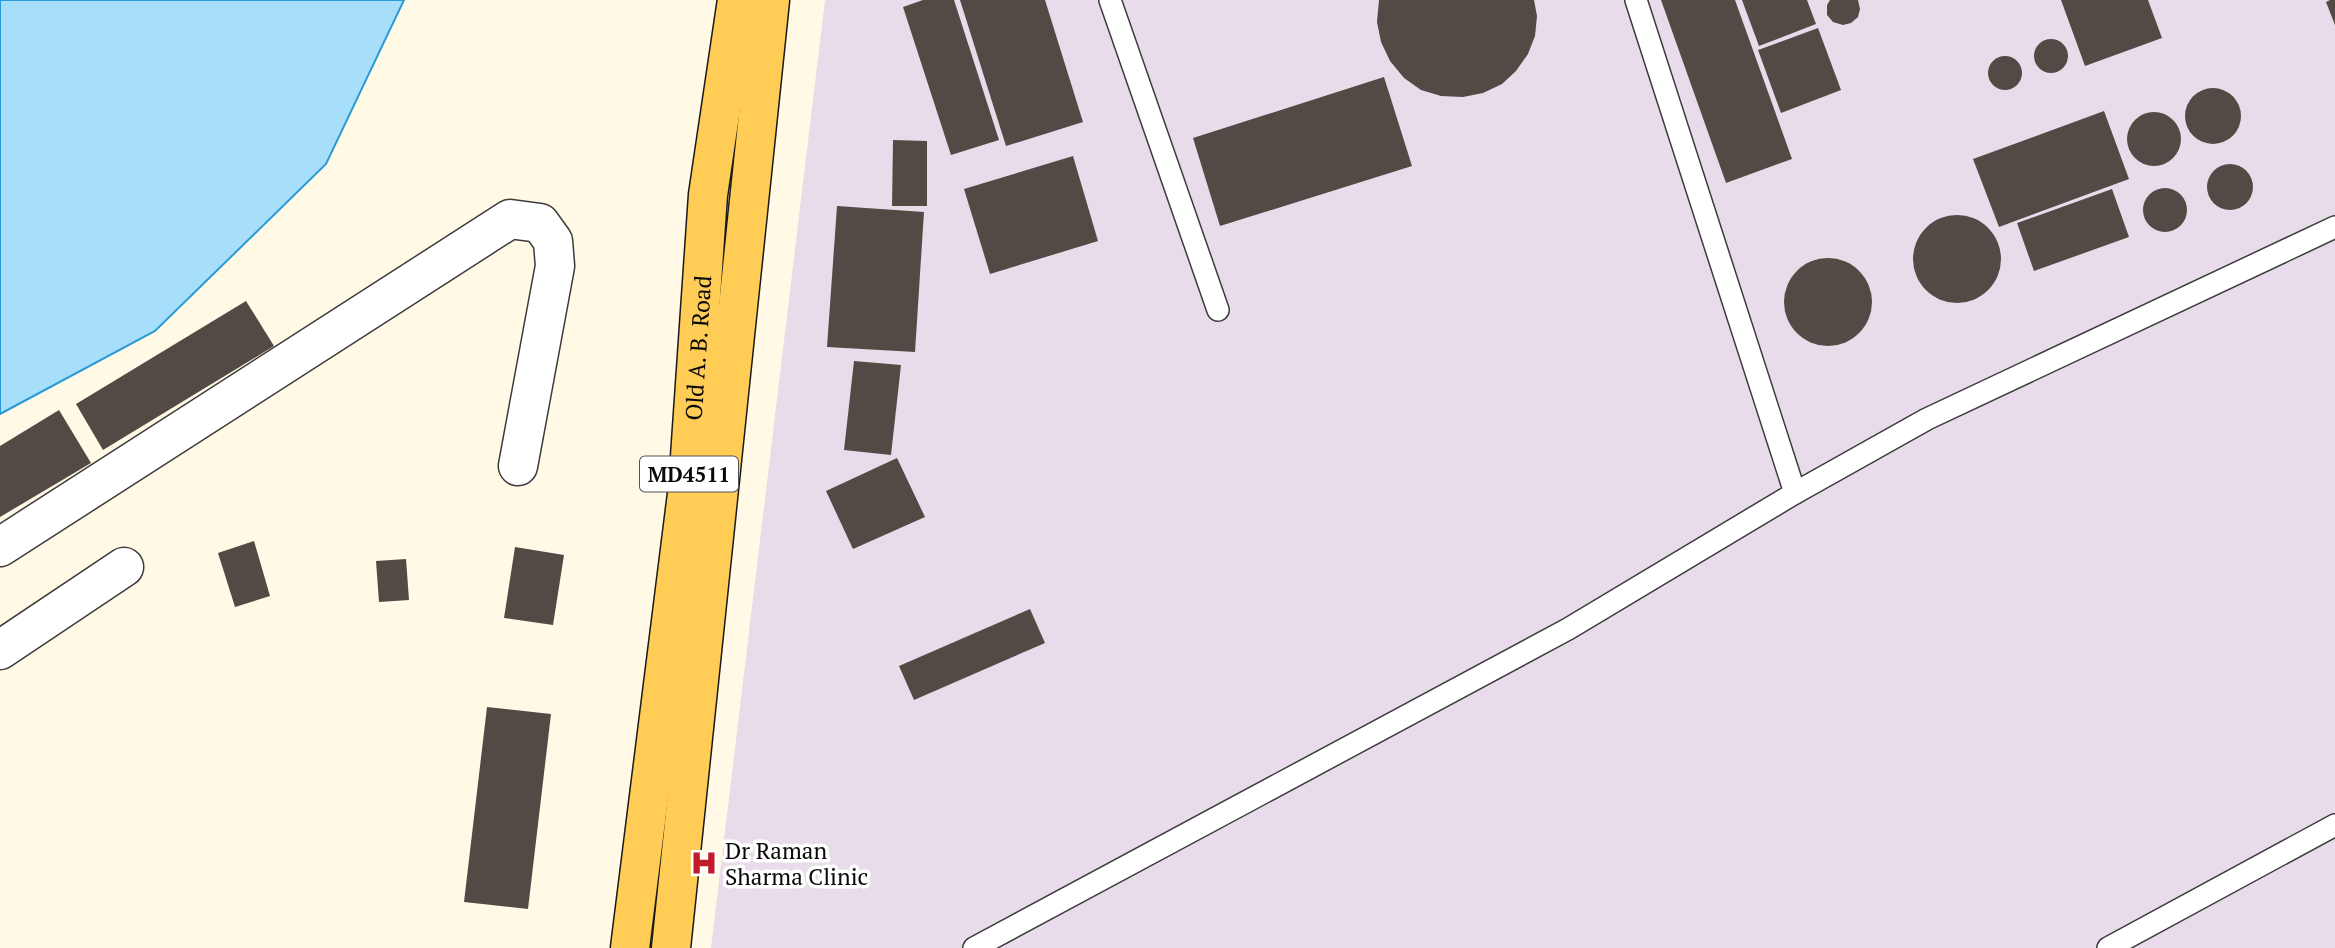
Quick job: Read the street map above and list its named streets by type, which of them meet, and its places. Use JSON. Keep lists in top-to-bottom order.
{
  "streets": {
    "main road": ["Old A. B. Road", "MD4511"]
  },
  "places": {
    "hospital": ["Dr Raman Sharma Clinic"]
  }
}
